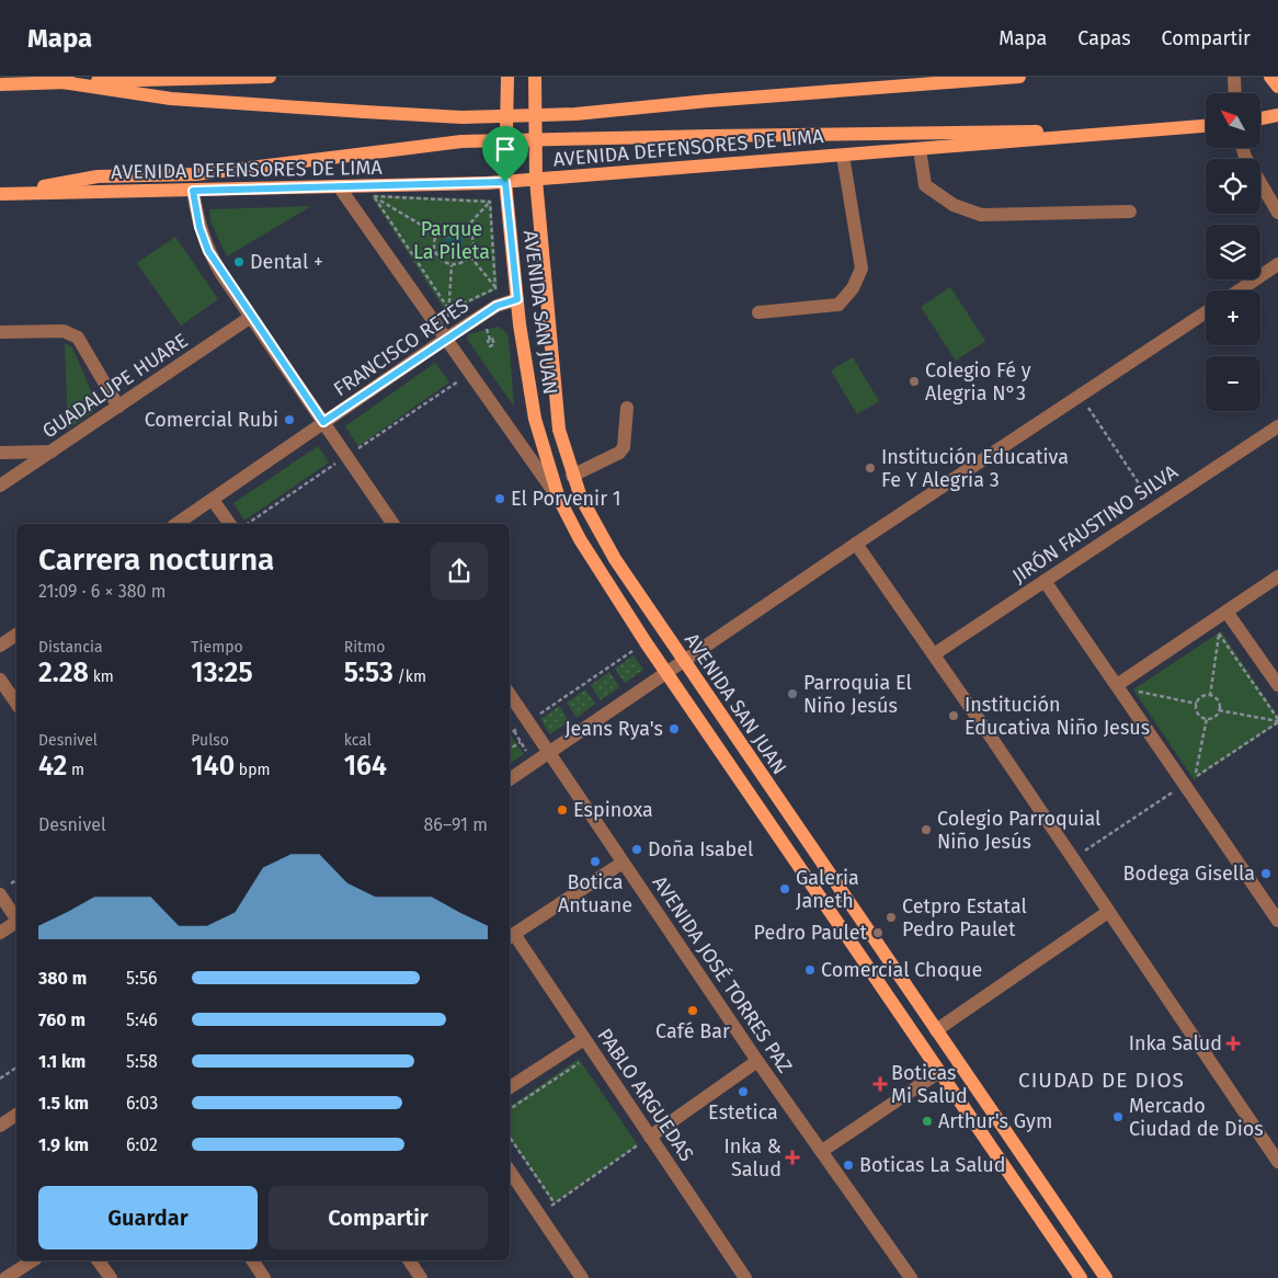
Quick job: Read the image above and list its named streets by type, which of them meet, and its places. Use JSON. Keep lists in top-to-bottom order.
{
  "streets": {
    "main road": ["AVENIDA DEFENSORES DE LIMA", "AVENIDA SAN JUAN"],
    "street": [
      "FRANCISCO RETES",
      "GUADALUPE HUARE",
      "JIRÓN FAUSTINO SILVA",
      "AVENIDA JOSÉ TORRES PAZ",
      "PABLO ARGUEDAS"
    ]
  },
  "crossings": [
    ["AVENIDA DEFENSORES DE LIMA", "AVENIDA SAN JUAN"],
    ["AVENIDA SAN JUAN", "FRANCISCO RETES"]
  ],
  "districts": ["CIUDAD DE DIOS"],
  "parks": ["Parque La Pileta"],
  "places": {
    "other": [
      "Dental +",
      "Colegio Fé y Alegria N°3",
      "Comercial Rubi",
      "Institución Educativa Fe Y Alegria 3",
      "El Porvenir 1",
      "Parroquia El Niño Jesús",
      "Institución Educativa Niño Jesus",
      "Jeans Rya's",
      "Espinoxa",
      "Colegio Parroquial Niño Jesús",
      "Doña Isabel",
      "Botica Antuane",
      "Bodega Gisella",
      "Galeria Janeth",
      "Cetpro Estatal Pedro Paulet",
      "Pedro Paulet",
      "Comercial Choque",
      "Café Bar",
      "Estetica",
      "Mercado Ciudad de Dios",
      "Arthur's Gym",
      "Boticas La Salud"
    ],
    "health": ["Inka Salud", "Boticas Mi Salud", "Inka & Salud"]
  },
  "north": "top left",
  "page": {
    "header": "Mapa",
    "nav": ["Mapa", "Capas", "Compartir"],
    "map_buttons": ["+", "−"],
    "heading": ["Carrera nocturna", "21:09 · 6 × 380 m"],
    "stats": [
      ["Distancia", "2.28 km"],
      ["Tiempo", "13:25"],
      ["Ritmo", "5:53 /km"],
      ["Desnivel", "42 m"],
      ["Pulso", "140 bpm"],
      ["kcal", "164"]
    ],
    "chart": ["Desnivel", "86–91 m"],
    "list": [
      {
        "name": "380 m",
        "note": "5:56"
      },
      {
        "name": "760 m",
        "note": "5:46"
      },
      {
        "name": "1.1 km",
        "note": "5:58"
      },
      {
        "name": "1.5 km",
        "note": "6:03"
      },
      {
        "name": "1.9 km",
        "note": "6:02"
      }
    ],
    "buttons": ["Guardar", "Compartir"]
  }
}
